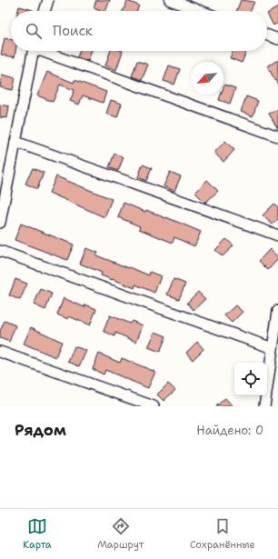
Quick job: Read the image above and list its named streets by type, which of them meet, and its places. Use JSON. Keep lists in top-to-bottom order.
{
  "north": "bottom left",
  "page": {
    "search": "Поиск",
    "heading": ["Рядом", "Найдено: 0"],
    "nav": ["Карта", "Маршрут", "Сохранённые"]
  }
}
